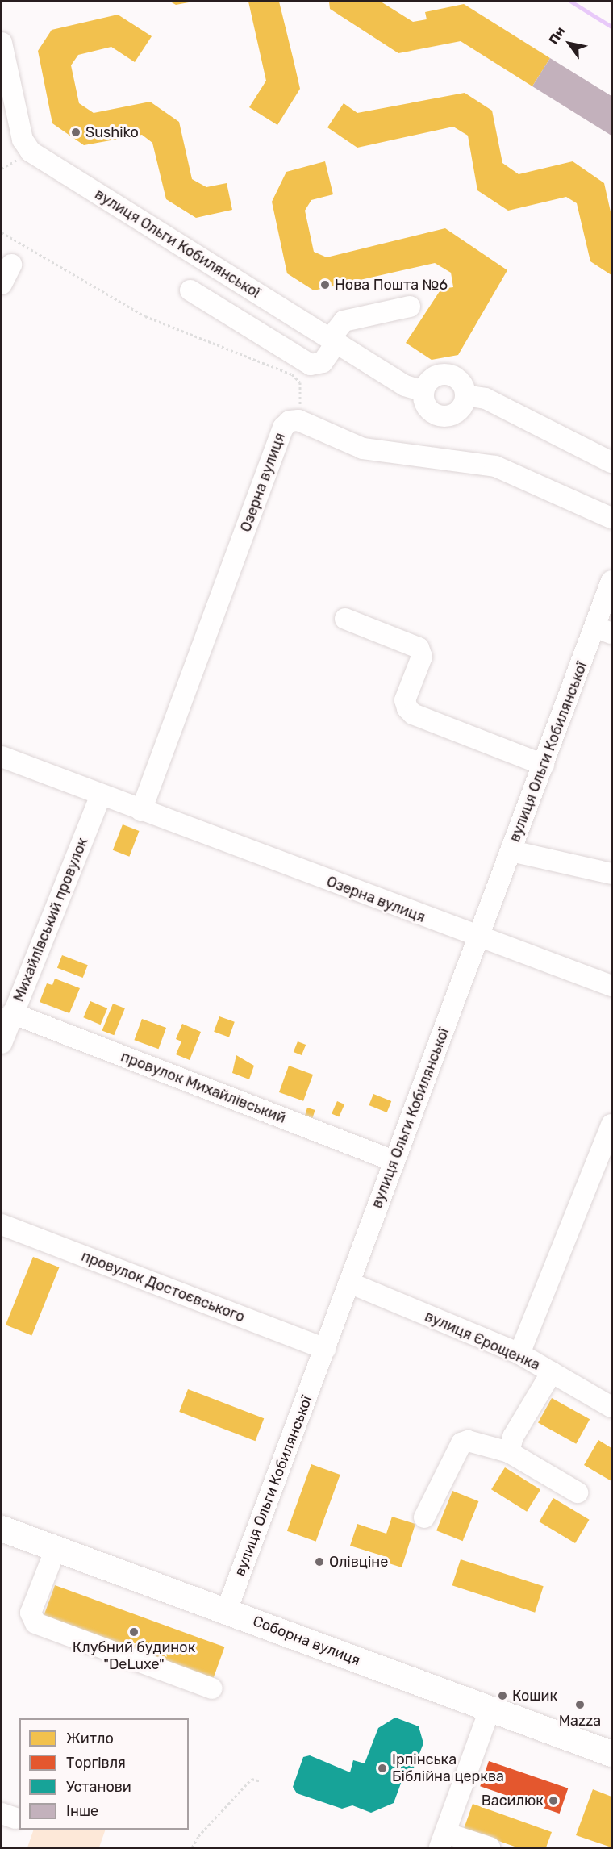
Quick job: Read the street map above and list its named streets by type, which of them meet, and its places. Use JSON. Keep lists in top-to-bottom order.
{
  "streets": {
    "main road": ["Соборна вулиця"],
    "street": [
      "вулиця Ольги Кобилянської",
      "Озерна вулиця",
      "Михайлівський провулок",
      "провулок Михайлівський",
      "провулок Достоєвського",
      "вулиця Єрощенка"
    ]
  },
  "crossings": [
    ["вулиця Ольги Кобилянської", "Озерна вулиця"],
    ["вулиця Ольги Кобилянської", "провулок Михайлівський"],
    ["вулиця Ольги Кобилянської", "провулок Достоєвського"],
    ["вулиця Ольги Кобилянської", "вулиця Єрощенка"],
    ["вулиця Ольги Кобилянської", "Соборна вулиця"],
    ["Озерна вулиця", "Михайлівський провулок"],
    ["Михайлівський провулок", "провулок Михайлівський"]
  ],
  "places": [
    "Sushiko",
    "Нова Пошта №6",
    "Олівціне",
    "Клубний будинок \"DeLuxe\"",
    "Кошик",
    "Mazza",
    "Ірпінська Біблійна церква",
    "Василюк"
  ],
  "legend": [
    "Житло",
    "Торгівля",
    "Установи",
    "Інше"
  ],
  "north": "top left"
}
